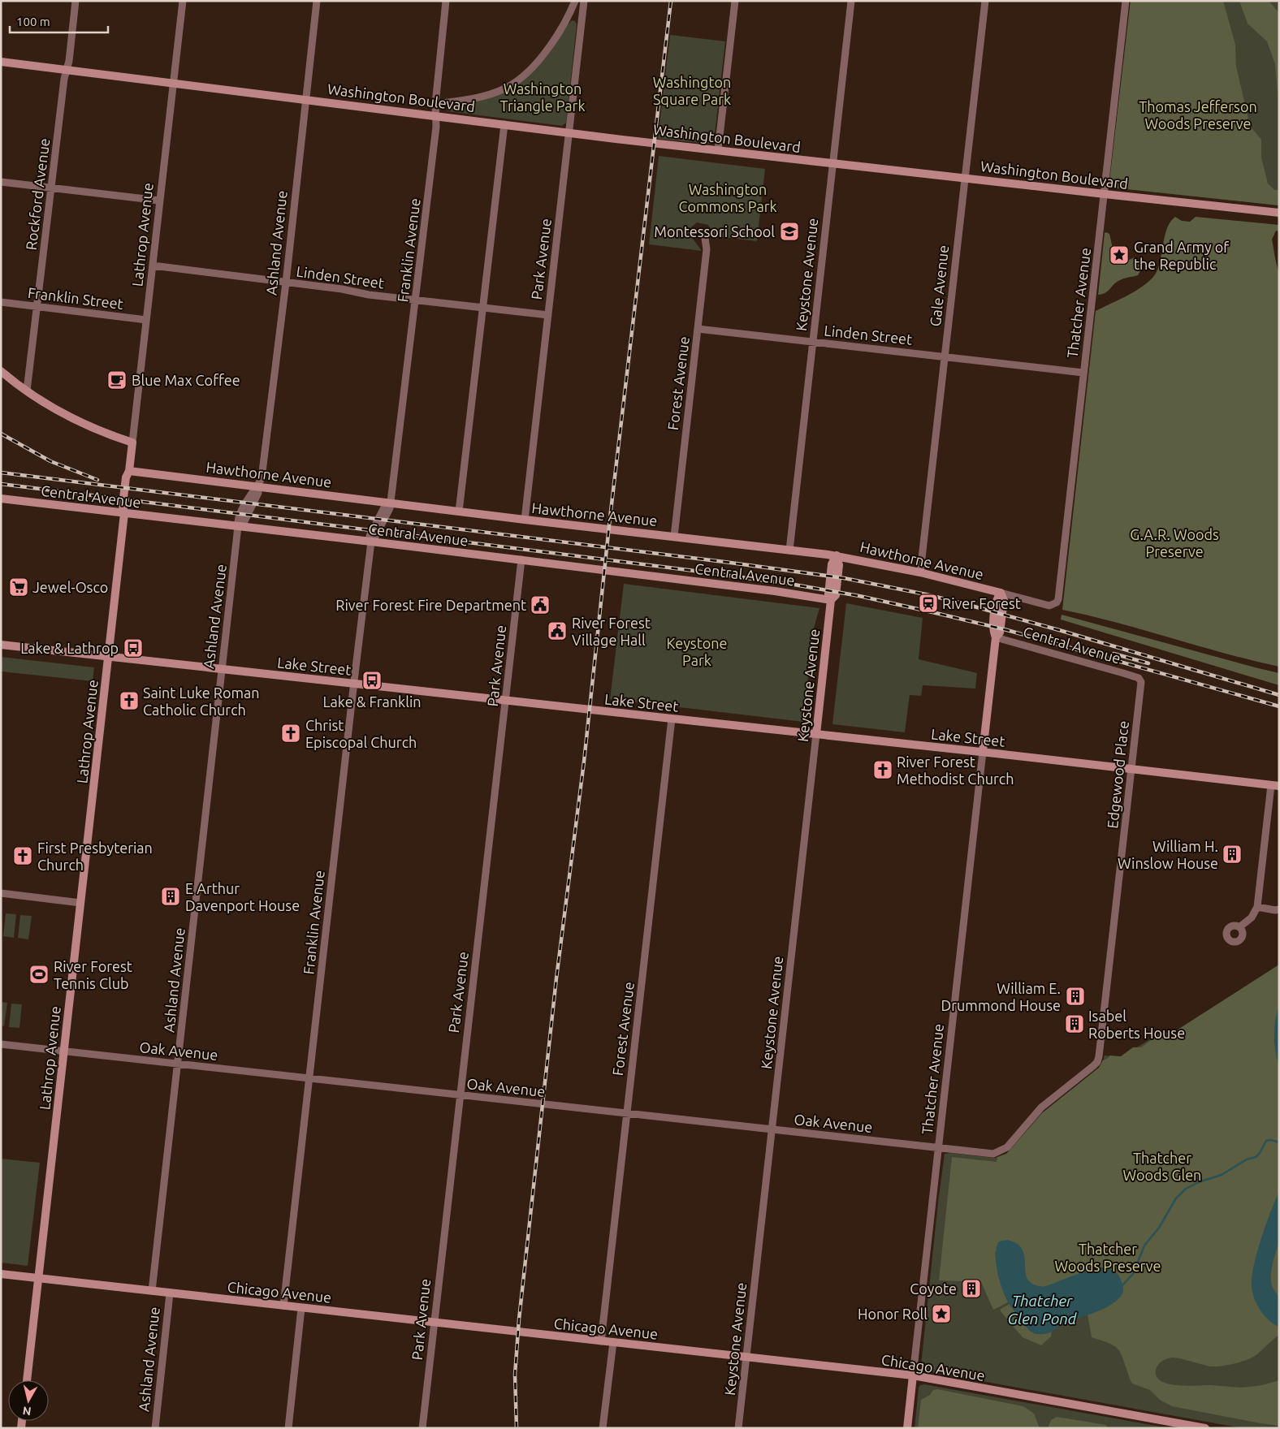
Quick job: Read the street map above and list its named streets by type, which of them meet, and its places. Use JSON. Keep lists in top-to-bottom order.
{
  "streets": {
    "street": [
      "Washington Boulevard",
      "Rockford Avenue",
      "Lathrop Avenue",
      "Ashland Avenue",
      "Franklin Avenue",
      "Park Avenue",
      "Keystone Avenue",
      "Linden Street",
      "Gale Avenue",
      "Franklin Street",
      "Thatcher Avenue",
      "Forest Avenue",
      "Hawthorne Avenue",
      "Central Avenue",
      "Lake Street",
      "Edgewood Place",
      "Oak Avenue",
      "Chicago Avenue"
    ]
  },
  "crossings": [
    ["Washington Boulevard", "Rockford Avenue"],
    ["Washington Boulevard", "Lathrop Avenue"],
    ["Washington Boulevard", "Ashland Avenue"],
    ["Washington Boulevard", "Franklin Avenue"],
    ["Washington Boulevard", "Park Avenue"],
    ["Washington Boulevard", "Keystone Avenue"],
    ["Washington Boulevard", "Gale Avenue"],
    ["Washington Boulevard", "Thatcher Avenue"],
    ["Rockford Avenue", "Franklin Street"],
    ["Lathrop Avenue", "Linden Street"],
    ["Lathrop Avenue", "Franklin Street"],
    ["Lathrop Avenue", "Hawthorne Avenue"],
    ["Lathrop Avenue", "Central Avenue"],
    ["Lathrop Avenue", "Lake Street"],
    ["Lathrop Avenue", "Oak Avenue"],
    ["Lathrop Avenue", "Chicago Avenue"],
    ["Ashland Avenue", "Linden Street"],
    ["Ashland Avenue", "Hawthorne Avenue"],
    ["Ashland Avenue", "Central Avenue"],
    ["Ashland Avenue", "Lake Street"],
    ["Ashland Avenue", "Oak Avenue"],
    ["Ashland Avenue", "Chicago Avenue"],
    ["Franklin Avenue", "Linden Street"],
    ["Franklin Avenue", "Hawthorne Avenue"],
    ["Franklin Avenue", "Central Avenue"],
    ["Franklin Avenue", "Lake Street"],
    ["Franklin Avenue", "Oak Avenue"],
    ["Franklin Avenue", "Chicago Avenue"],
    ["Park Avenue", "Linden Street"],
    ["Park Avenue", "Hawthorne Avenue"],
    ["Park Avenue", "Central Avenue"],
    ["Park Avenue", "Lake Street"],
    ["Park Avenue", "Oak Avenue"],
    ["Park Avenue", "Chicago Avenue"],
    ["Keystone Avenue", "Linden Street"],
    ["Keystone Avenue", "Hawthorne Avenue"],
    ["Keystone Avenue", "Central Avenue"],
    ["Keystone Avenue", "Lake Street"],
    ["Keystone Avenue", "Oak Avenue"],
    ["Keystone Avenue", "Chicago Avenue"],
    ["Linden Street", "Gale Avenue"],
    ["Linden Street", "Thatcher Avenue"],
    ["Linden Street", "Forest Avenue"],
    ["Gale Avenue", "Hawthorne Avenue"],
    ["Thatcher Avenue", "Hawthorne Avenue"],
    ["Thatcher Avenue", "Central Avenue"],
    ["Thatcher Avenue", "Lake Street"],
    ["Thatcher Avenue", "Oak Avenue"],
    ["Thatcher Avenue", "Chicago Avenue"],
    ["Forest Avenue", "Hawthorne Avenue"],
    ["Forest Avenue", "Lake Street"],
    ["Forest Avenue", "Oak Avenue"],
    ["Forest Avenue", "Chicago Avenue"],
    ["Central Avenue", "Edgewood Place"],
    ["Lake Street", "Edgewood Place"],
    ["Edgewood Place", "Oak Avenue"]
  ],
  "water": ["Thatcher Glen Pond"],
  "parks": [
    "Washington Square Park",
    "Washington Triangle Park",
    "Thomas Jefferson Woods Preserve",
    "Washington Commons Park",
    "G.A.R. Woods Preserve",
    "Keystone Park",
    "Thatcher Woods Glen",
    "Thatcher Woods Preserve"
  ],
  "places": {
    "school or university": ["Montessori School"],
    "place": ["Grand Army of the Republic", "Honor Roll"],
    "cafe": ["Blue Max Coffee"],
    "supermarket": ["Jewel-Osco"],
    "station": ["River Forest"],
    "public building": ["River Forest Fire Department", "River Forest Village Hall"],
    "bus stop": ["Lake & Lathrop", "Lake & Franklin"],
    "church": [
      "Saint Luke Roman Catholic Church",
      "Christ Episcopal Church",
      "River Forest Methodist Church",
      "First Presbyterian Church"
    ],
    "building": [
      "William H. Winslow House",
      "E Arthur Davenport House",
      "William E. Drummond House",
      "Isabel Roberts House",
      "Coyote"
    ],
    "sports": ["River Forest Tennis Club"]
  },
  "scale_bar": "100 m",
  "north": "bottom"
}
